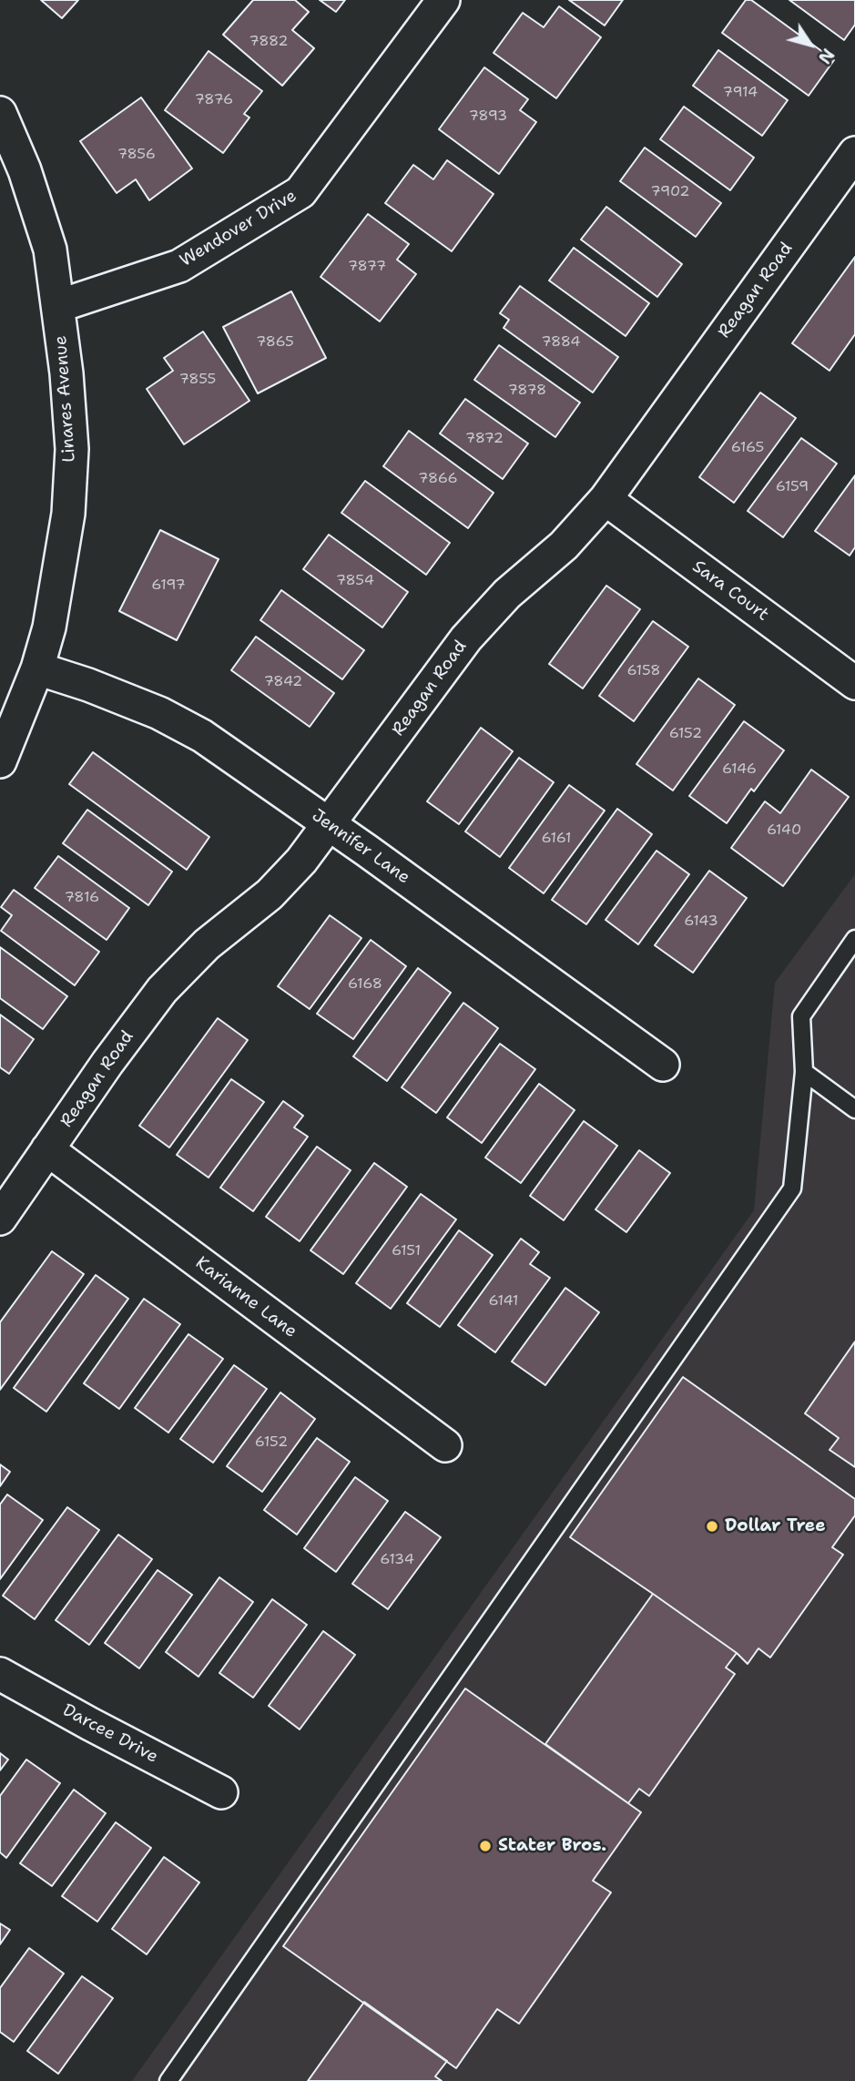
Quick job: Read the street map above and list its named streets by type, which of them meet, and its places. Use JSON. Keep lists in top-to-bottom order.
{
  "streets": {
    "street": [
      "Wendover Drive",
      "Reagan Road",
      "Linares Avenue",
      "Sara Court",
      "Jennifer Lane",
      "Karianne Lane",
      "Darcee Drive"
    ]
  },
  "crossings": [
    ["Wendover Drive", "Linares Avenue"],
    ["Reagan Road", "Sara Court"],
    ["Reagan Road", "Jennifer Lane"],
    ["Reagan Road", "Karianne Lane"],
    ["Linares Avenue", "Jennifer Lane"]
  ],
  "places": ["Dollar Tree", "Stater Bros."],
  "house_numbers": [
    "7882",
    "7914",
    "7876",
    "7893",
    "7856",
    "7902",
    "7877",
    "7865",
    "7884",
    "7855",
    "7878",
    "7872",
    "6165",
    "7866",
    "6159",
    "7854",
    "6197",
    "6158",
    "7842",
    "6152",
    "6146",
    "6140",
    "6161",
    "7816",
    "6143",
    "6168",
    "6151",
    "6141",
    "6152",
    "6134"
  ],
  "north": "bottom right"
}
